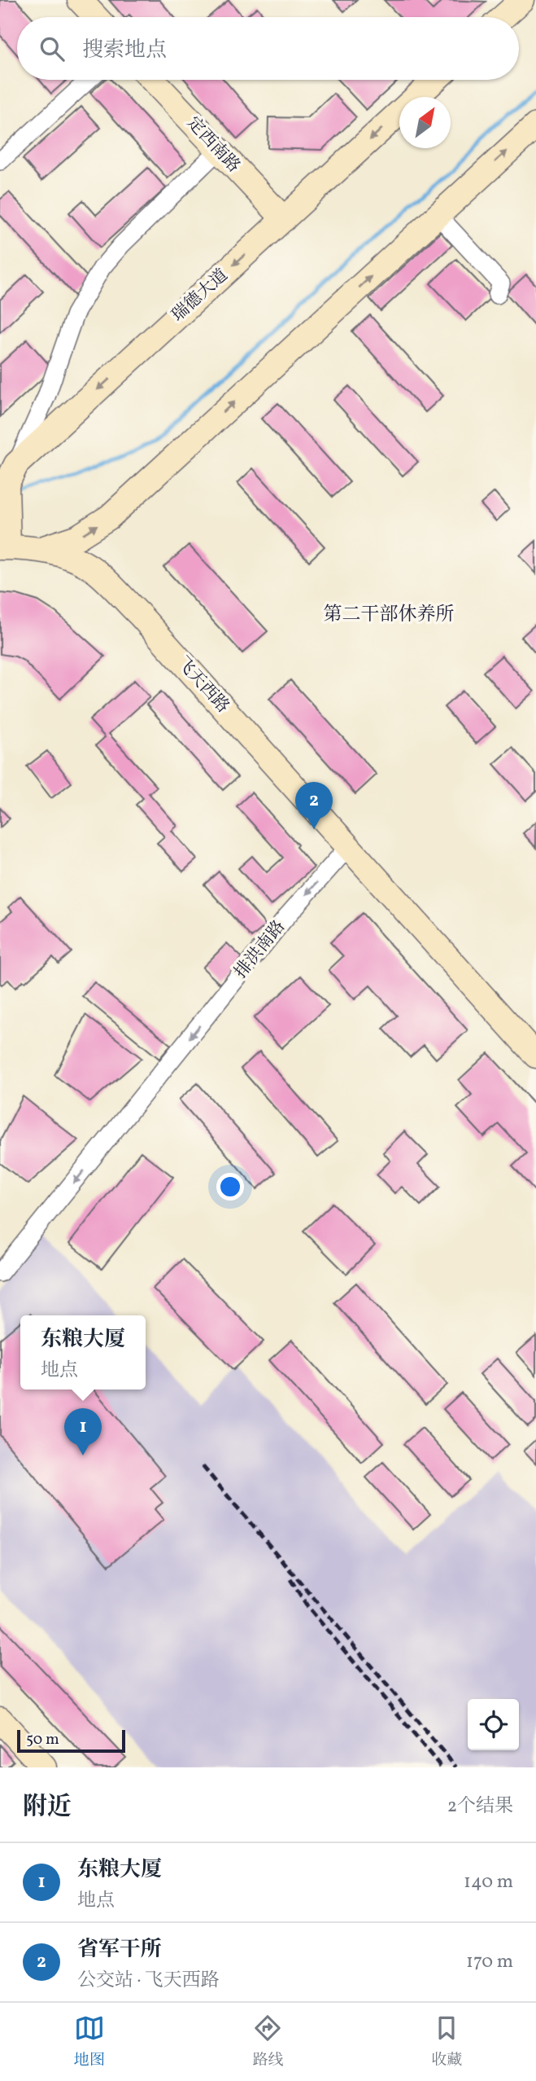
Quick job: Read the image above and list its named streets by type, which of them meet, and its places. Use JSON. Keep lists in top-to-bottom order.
{
  "streets": {
    "street": [
      "定西南路",
      "瑞德大道",
      "飞天西路",
      "排洪南路"
    ]
  },
  "crossings": [
    ["定西南路", "瑞德大道"],
    ["飞天西路", "排洪南路"]
  ],
  "one_way": ["排洪南路"],
  "districts": ["第二干部休养所"],
  "scale_bar": "50 m",
  "north": "top right",
  "page": {
    "search": "搜索地点",
    "pins": ["2", "1"],
    "popup": ["东粮大厦", "地点"],
    "scale": "50 m",
    "heading": ["附近", "2个结果"],
    "list": [
      {
        "mark": "1",
        "name": "东粮大厦",
        "note": "地点",
        "value": "140 m"
      },
      {
        "mark": "2",
        "name": "省军干所",
        "note": "公交站 · 飞天西路",
        "value": "170 m"
      }
    ],
    "nav": ["地图", "路线", "收藏"]
  }
}
